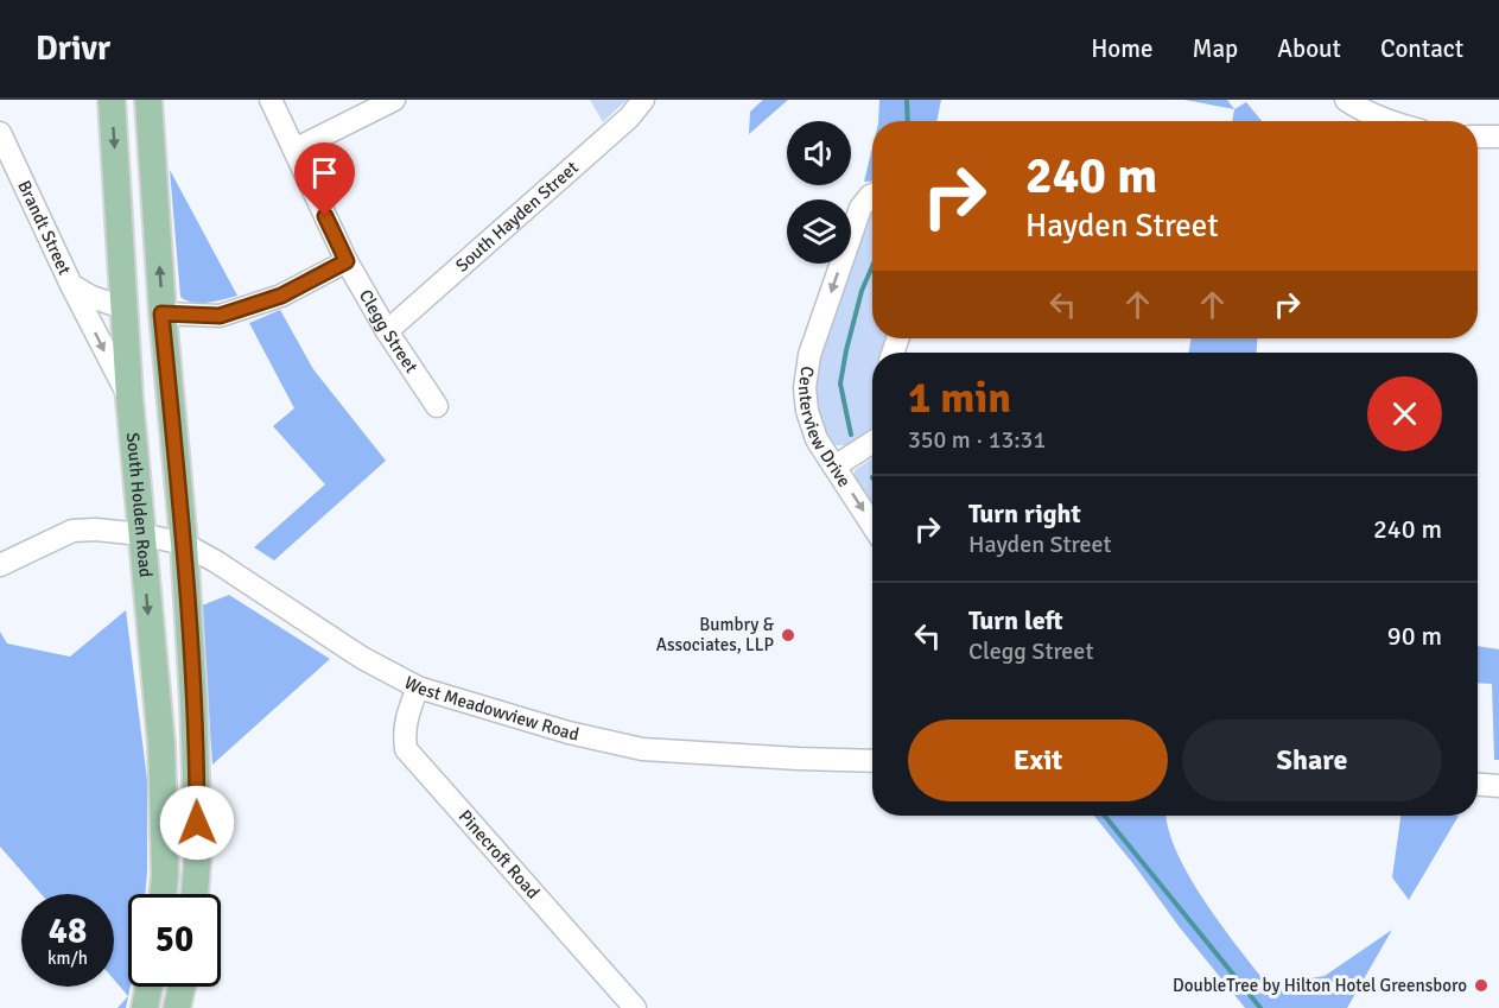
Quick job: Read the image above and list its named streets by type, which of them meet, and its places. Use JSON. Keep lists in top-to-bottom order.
{
  "streets": {
    "main road": ["South Holden Road"],
    "street": [
      "South Hayden Street",
      "Brandt Street",
      "Clegg Street",
      "Centerview Drive",
      "West Meadowview Road",
      "Pinecroft Road"
    ]
  },
  "crossings": [
    ["South Hayden Street", "Clegg Street"],
    ["Brandt Street", "South Holden Road"],
    ["South Holden Road", "West Meadowview Road"],
    ["West Meadowview Road", "Pinecroft Road"]
  ],
  "one_way": ["Brandt Street", "Centerview Drive"],
  "places": ["Bumbry & Associates, LLP", "DoubleTree by Hilton Hotel Greensboro"],
  "page": {
    "header": "Drivr",
    "nav": [
      "Home",
      "Map",
      "About",
      "Contact"
    ],
    "turn": ["240 m", "Hayden Street"],
    "heading": ["1 min", "350 m · 13:31"],
    "list": [
      {
        "name": "Turn right",
        "note": "Hayden Street",
        "value": "240 m"
      },
      {
        "name": "Turn left",
        "note": "Clegg Street",
        "value": "90 m"
      }
    ],
    "buttons": ["Exit", "Share"],
    "speed": "48 km/h",
    "limit": "50"
  }
}
